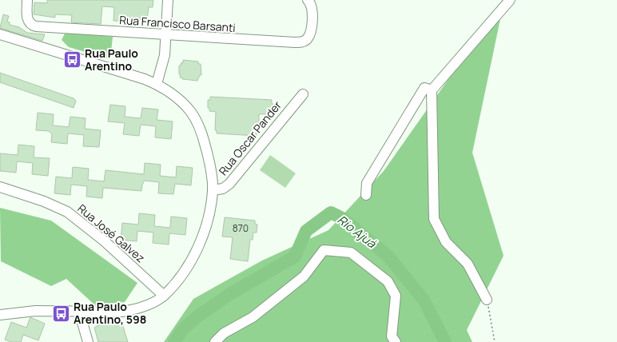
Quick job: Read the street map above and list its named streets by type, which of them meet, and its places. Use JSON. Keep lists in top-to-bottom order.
{
  "streets": {
    "street": ["Rua Francisco Barsanti", "Rua Oscar Pander", "Rua José Galvez"]
  },
  "water": ["Rio Ajuá"],
  "places": {
    "bus stop": ["Rua Paulo Arentino", "Rua Paulo Arentino, 598"]
  },
  "house_numbers": ["870"]
}
